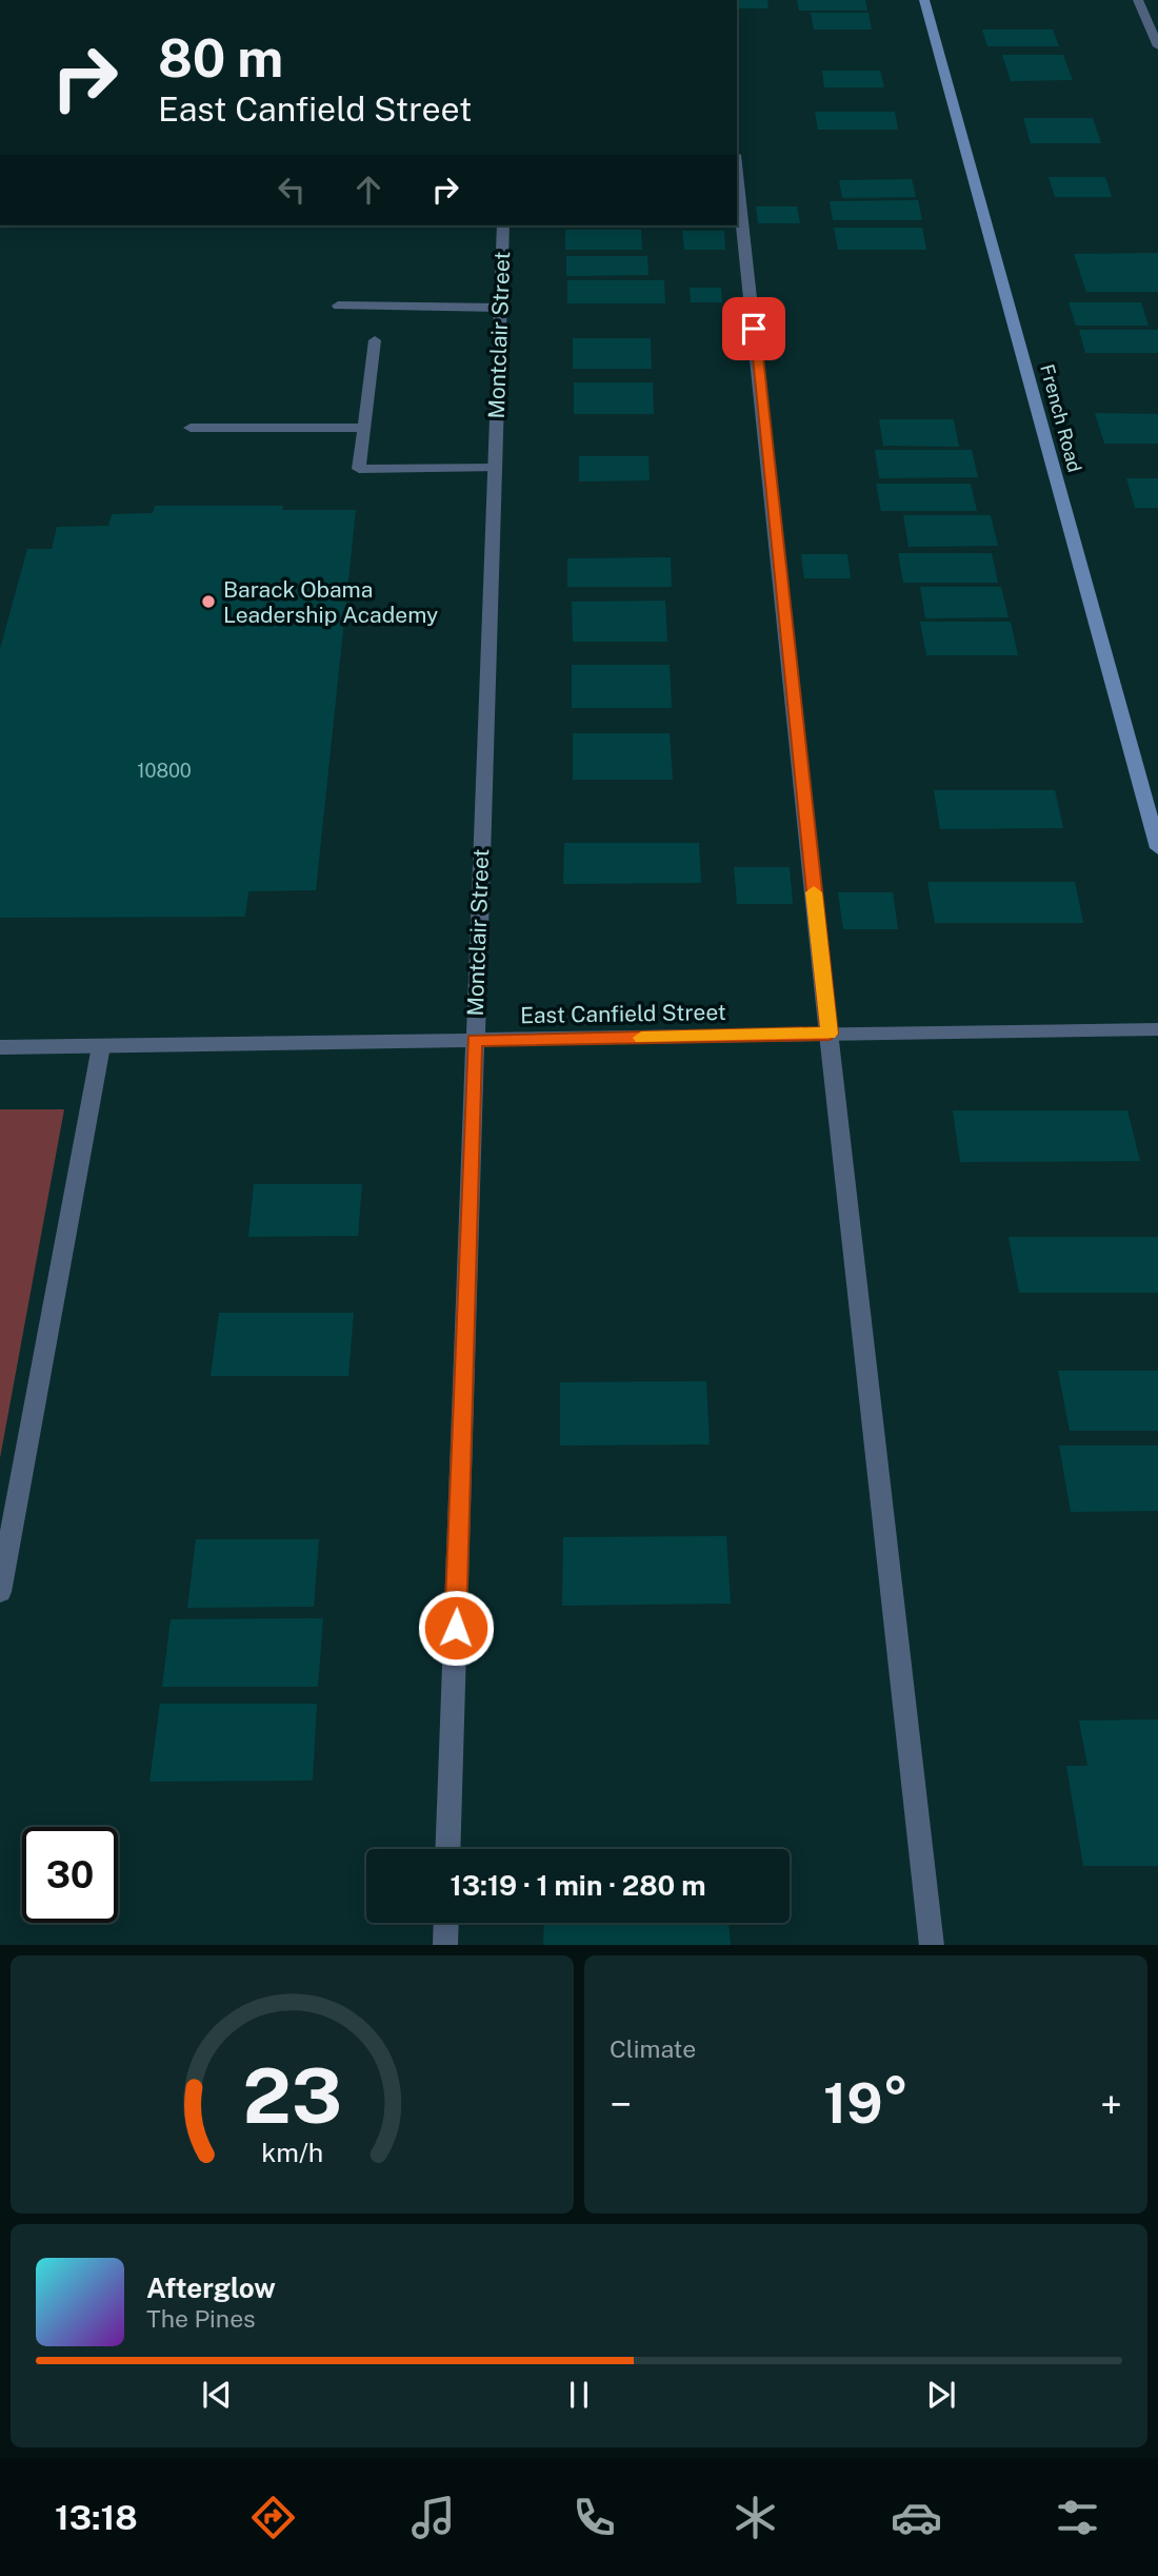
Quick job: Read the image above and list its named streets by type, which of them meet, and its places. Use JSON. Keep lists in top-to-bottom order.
{
  "streets": {
    "street": ["Montclair Street", "French Road", "East Canfield Street"]
  },
  "crossings": [
    ["Montclair Street", "East Canfield Street"]
  ],
  "places": ["Barack Obama Leadership Academy"],
  "house_numbers": ["10800"],
  "page": {
    "turn": ["80 m", "East Canfield Street"],
    "limit": "30",
    "trip": "13:19 · 1 min · 280 m",
    "tile": "Climate",
    "heat": ["−", "19°", "+"],
    "song": ["Afterglow", "The Pines"],
    "tabs": "13:18",
    "gauge": ["23", "km/h"]
  }
}
